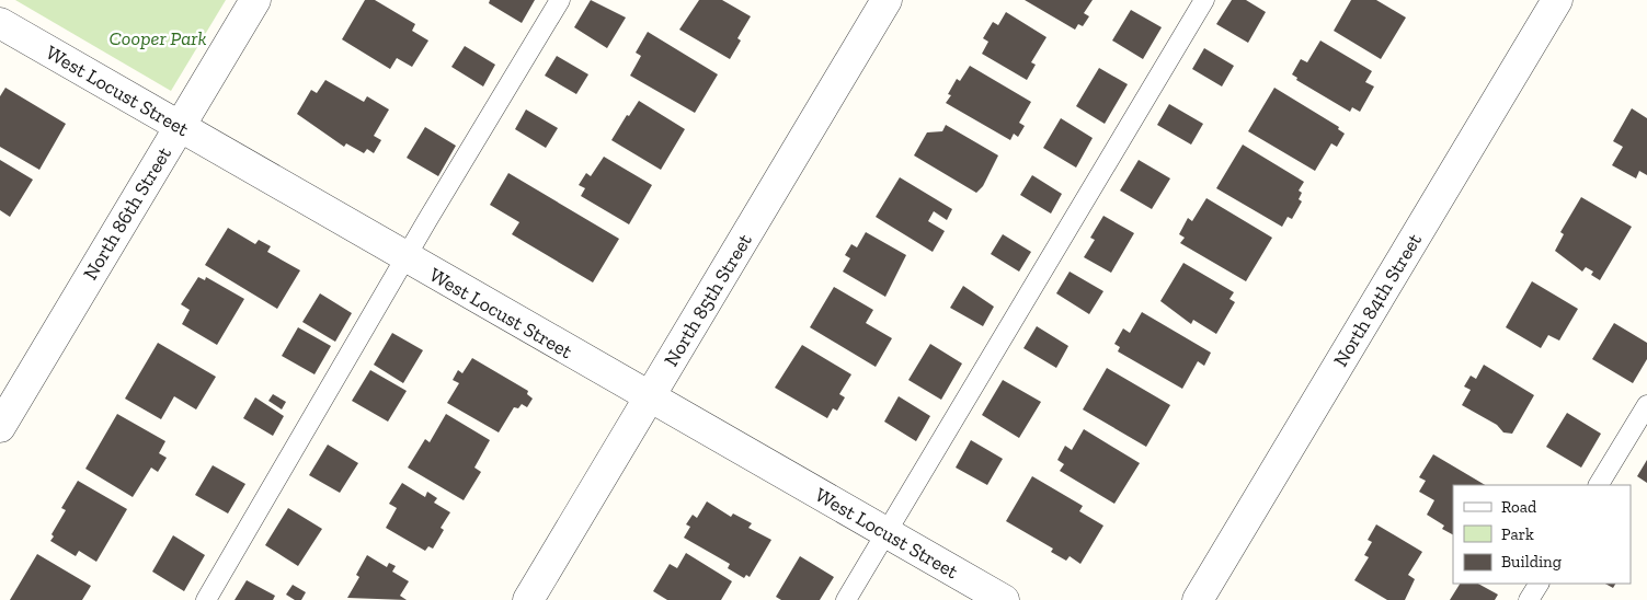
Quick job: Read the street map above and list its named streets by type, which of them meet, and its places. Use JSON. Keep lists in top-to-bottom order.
{
  "streets": {
    "street": [
      "West Locust Street",
      "North 86th Street",
      "North 85th Street",
      "North 84th Street"
    ]
  },
  "crossings": [
    ["West Locust Street", "North 86th Street"],
    ["West Locust Street", "North 85th Street"]
  ],
  "parks": ["Cooper Park"],
  "legend": ["Road", "Park", "Building"]
}
